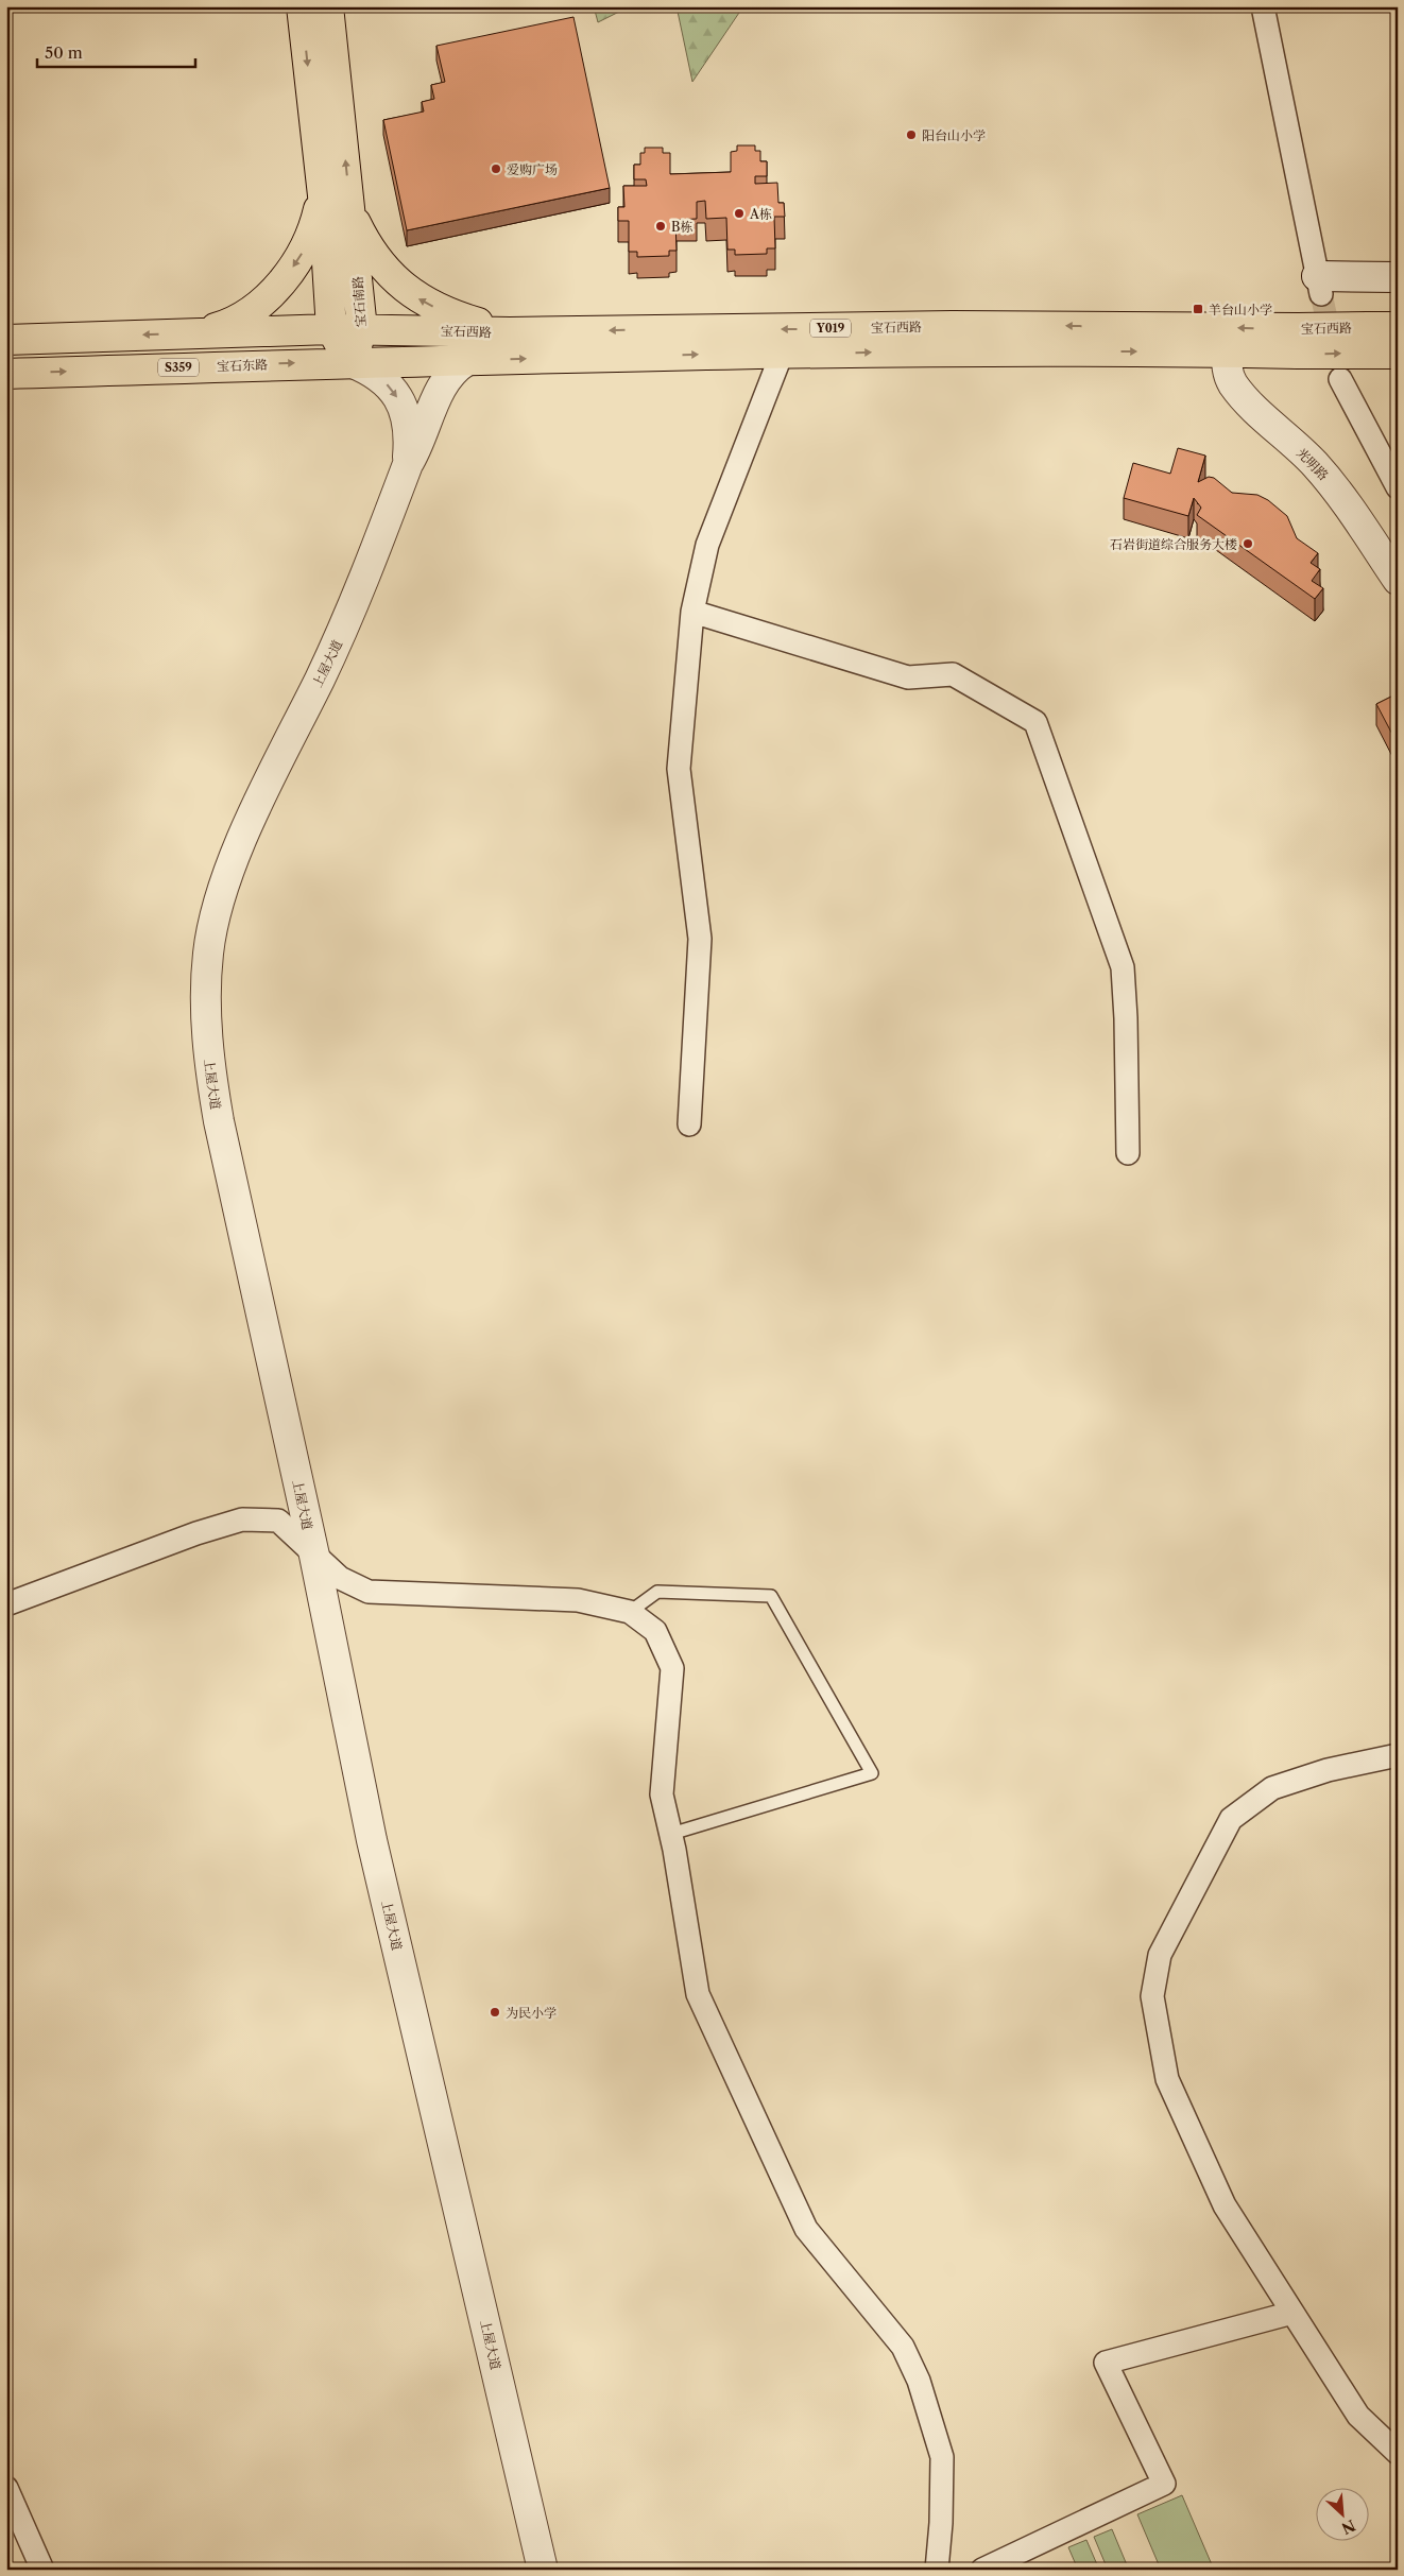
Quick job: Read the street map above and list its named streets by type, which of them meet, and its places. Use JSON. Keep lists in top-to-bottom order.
{
  "streets": {
    "main road": [
      "宝石南路",
      "宝石西路",
      "Y019",
      "宝石东路",
      "S359"
    ],
    "street": ["光明路", "上屋大道"]
  },
  "crossings": [
    ["宝石南路", "宝石西路"],
    ["宝石南路", "宝石东路"],
    ["宝石南路", "上屋大道"],
    ["宝石西路", "宝石东路"],
    ["宝石西路", "光明路"],
    ["宝石西路", "上屋大道"],
    ["宝石东路", "上屋大道"]
  ],
  "places": {
    "other": [
      "阳台山小学",
      "爱购广场",
      "A栋",
      "B栋",
      "石岩街道综合服务大楼",
      "为民小学"
    ],
    "transit": ["羊台山小学"]
  },
  "scale_bar": "50 m",
  "north": "bottom right"
}
